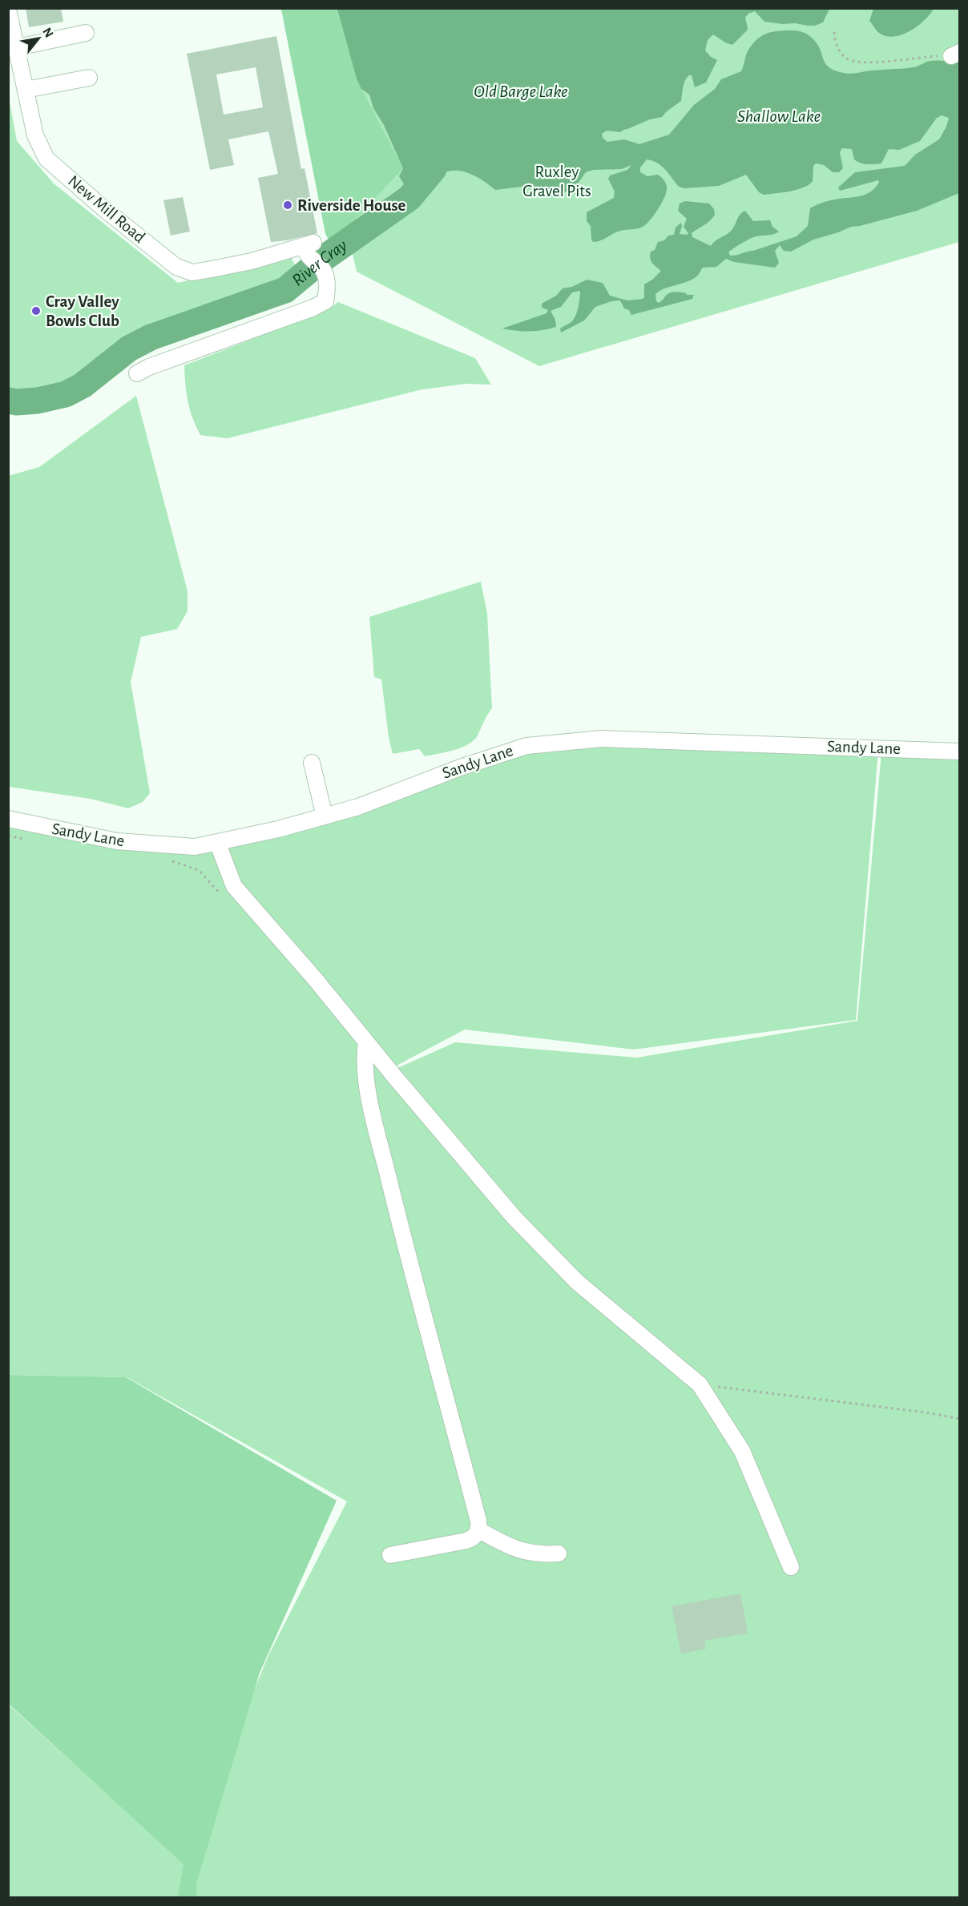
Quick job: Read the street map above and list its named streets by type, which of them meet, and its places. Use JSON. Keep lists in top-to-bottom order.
{
  "streets": {
    "street": ["New Mill Road", "Sandy Lane"]
  },
  "water": ["Old Barge Lake", "Shallow Lake", "River Cray"],
  "parks": ["Ruxley Gravel Pits"],
  "places": ["Riverside House", "Cray Valley Bowls Club"],
  "north": "top right"
}
